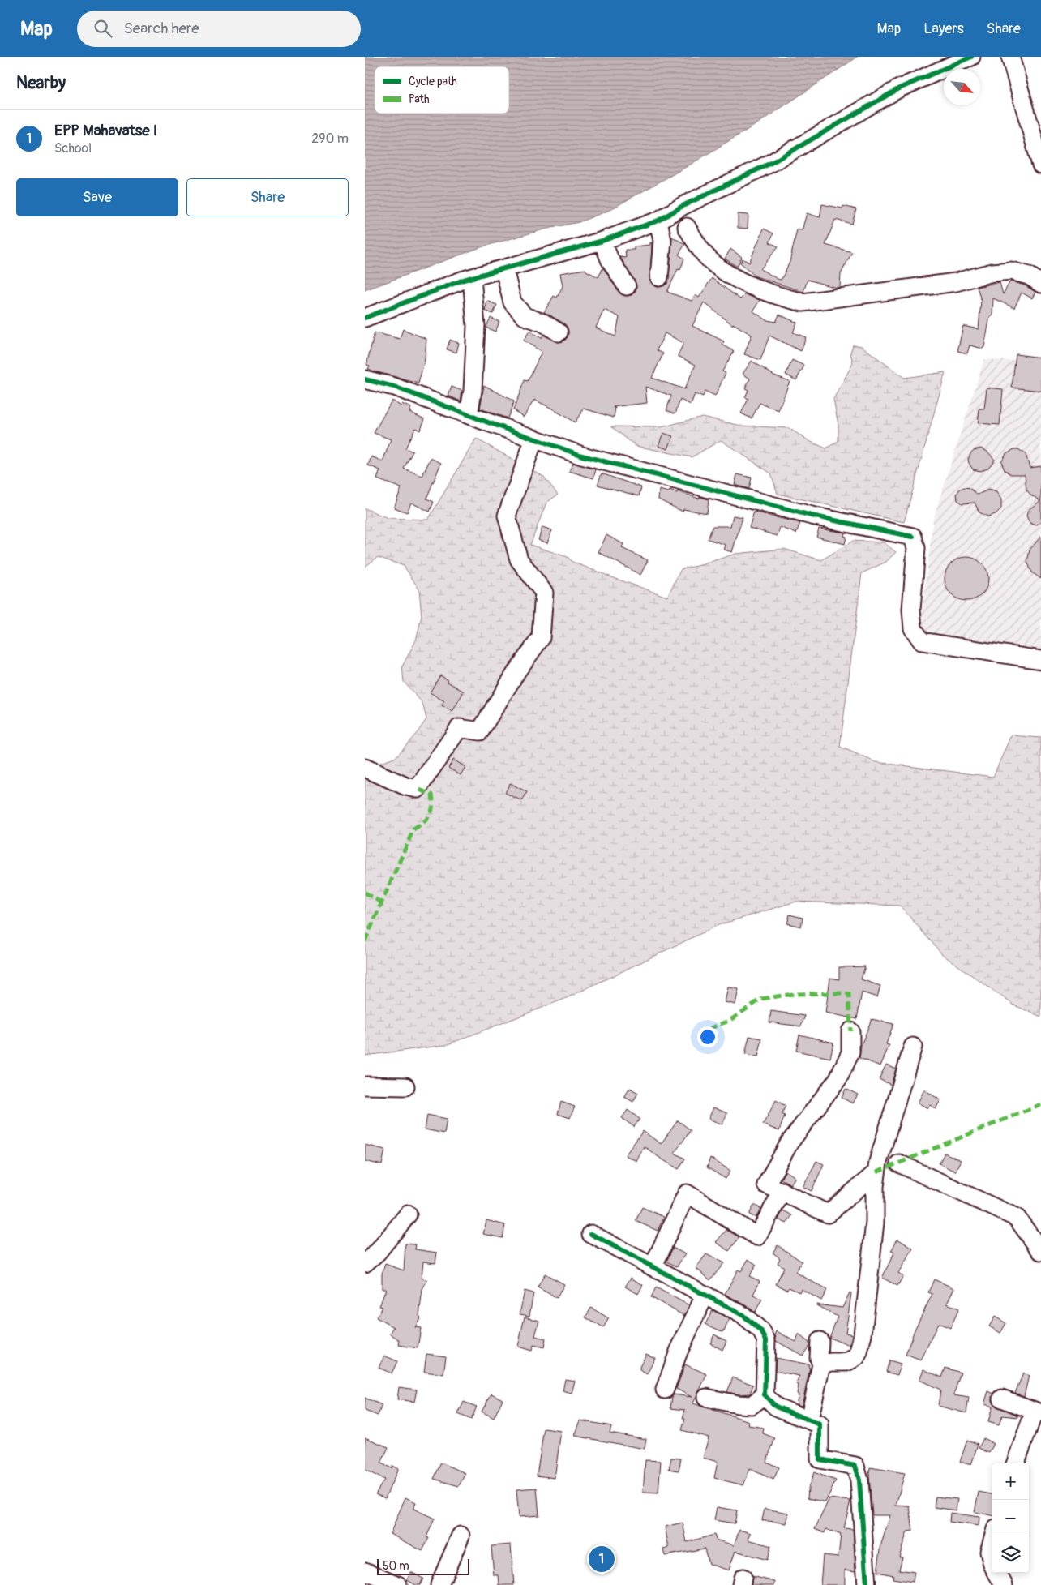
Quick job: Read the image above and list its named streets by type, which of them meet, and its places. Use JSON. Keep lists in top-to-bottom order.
{
  "legend": ["Cycle path", "Path"],
  "scale_bar": "50 m",
  "north": "bottom right",
  "page": {
    "header": "Map",
    "search": "Search here",
    "nav": ["Map", "Layers", "Share"],
    "heading": "Nearby",
    "list": [
      {
        "mark": "1",
        "name": "EPP Mahavatse I",
        "note": "School",
        "value": "290 m"
      }
    ],
    "buttons": ["Save", "Share"],
    "map_buttons": ["+", "−"],
    "pins": "1",
    "scale": "50 m"
  }
}
